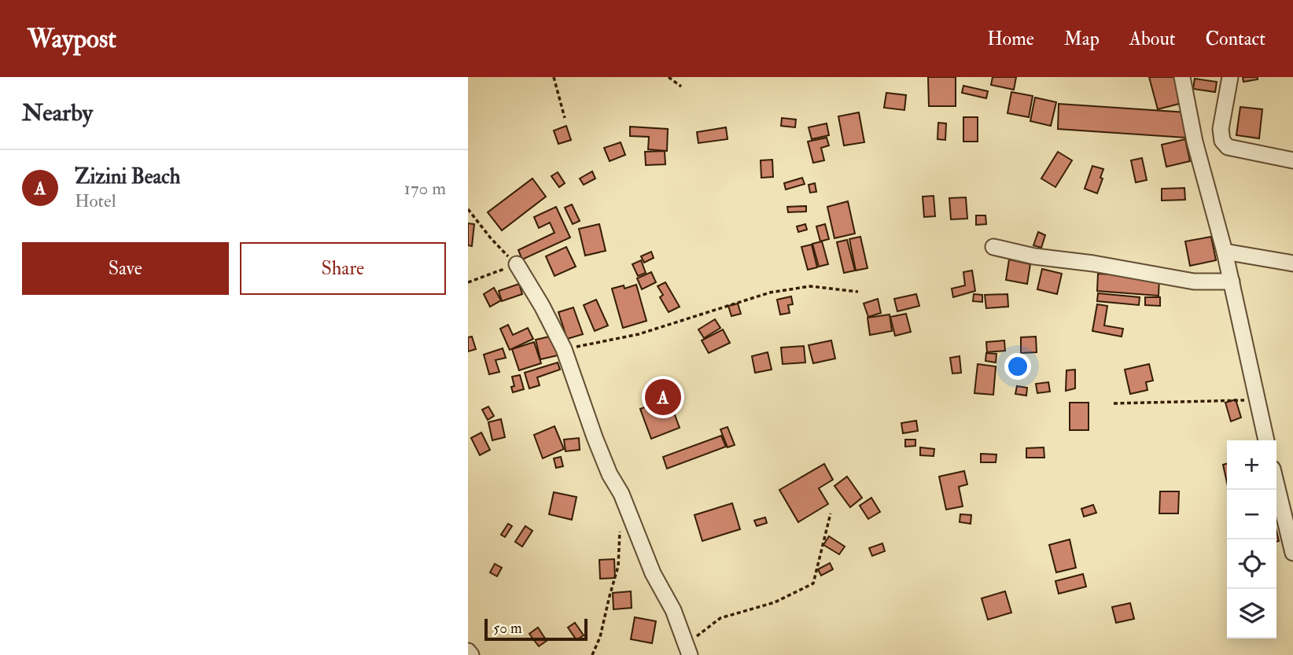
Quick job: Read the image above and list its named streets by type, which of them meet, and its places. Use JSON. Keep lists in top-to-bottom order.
{
  "scale_bar": "50 m",
  "page": {
    "header": "Waypost",
    "nav": [
      "Home",
      "Map",
      "About",
      "Contact"
    ],
    "heading": "Nearby",
    "list": [
      {
        "mark": "A",
        "name": "Zizini Beach",
        "note": "Hotel",
        "value": "170 m"
      }
    ],
    "buttons": ["Save", "Share"],
    "pins": "A",
    "map_buttons": ["+", "−"],
    "scale": "50 m"
  }
}
